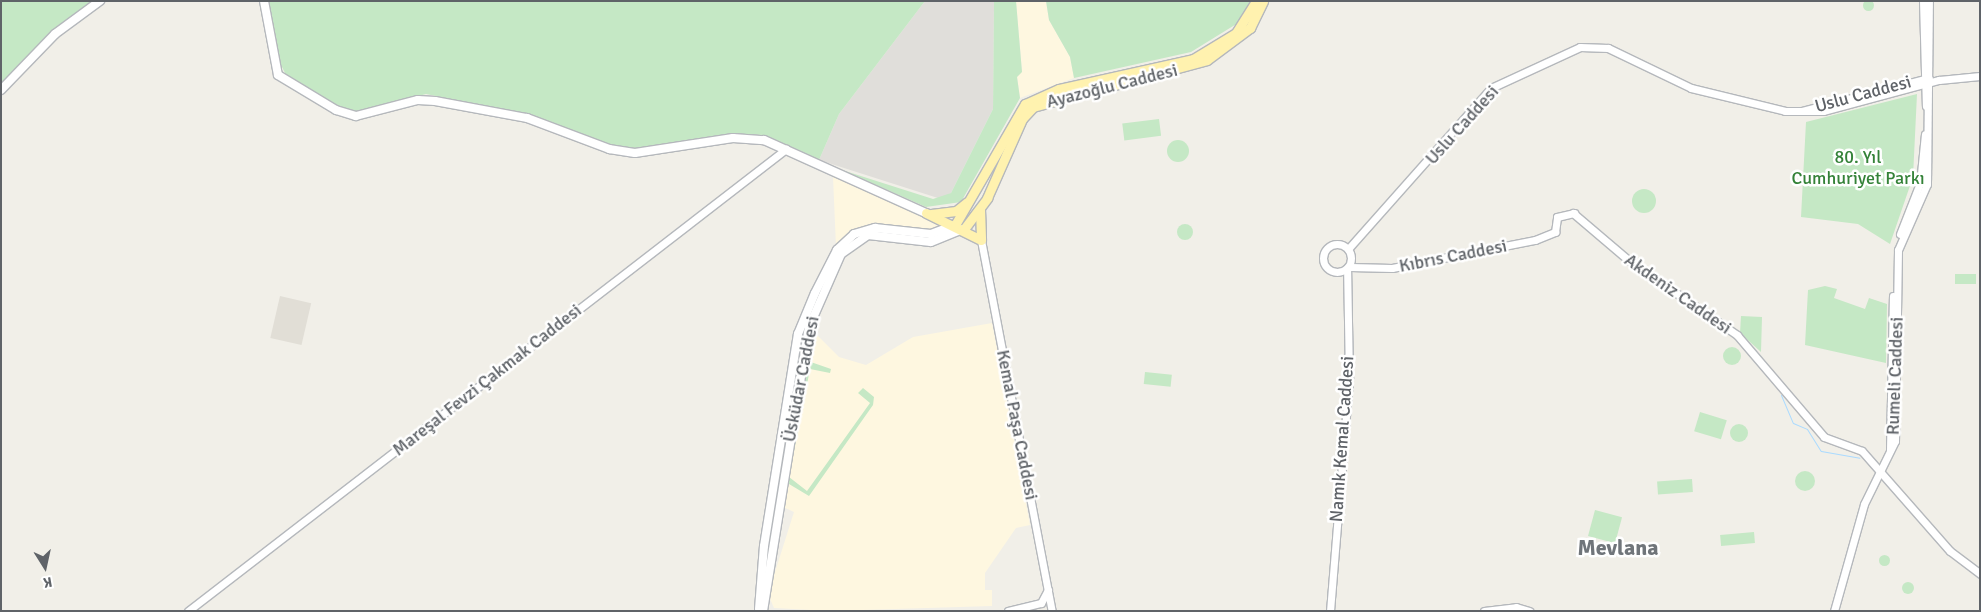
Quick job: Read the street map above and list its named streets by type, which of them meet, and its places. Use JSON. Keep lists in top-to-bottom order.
{
  "streets": {
    "main road": ["Ayazoğlu Caddesi", "Üsküdar Caddesi"],
    "street": [
      "Uslu Caddesi",
      "Kıbrıs Caddesi",
      "Akdeniz Caddesi",
      "Rumeli Caddesi",
      "Mareşal Fevzi Çakmak Caddesi",
      "Kemal Paşa Caddesi",
      "Namık Kemal Caddesi"
    ]
  },
  "crossings": [
    ["Ayazoğlu Caddesi", "Üsküdar Caddesi"],
    ["Uslu Caddesi", "Kıbrıs Caddesi"],
    ["Uslu Caddesi", "Rumeli Caddesi"],
    ["Uslu Caddesi", "Namık Kemal Caddesi"],
    ["Kıbrıs Caddesi", "Akdeniz Caddesi"],
    ["Kıbrıs Caddesi", "Namık Kemal Caddesi"],
    ["Akdeniz Caddesi", "Rumeli Caddesi"]
  ],
  "districts": ["Mevlana"],
  "parks": ["80. Yıl Cumhuriyet Parkı"],
  "north": "bottom"
}
